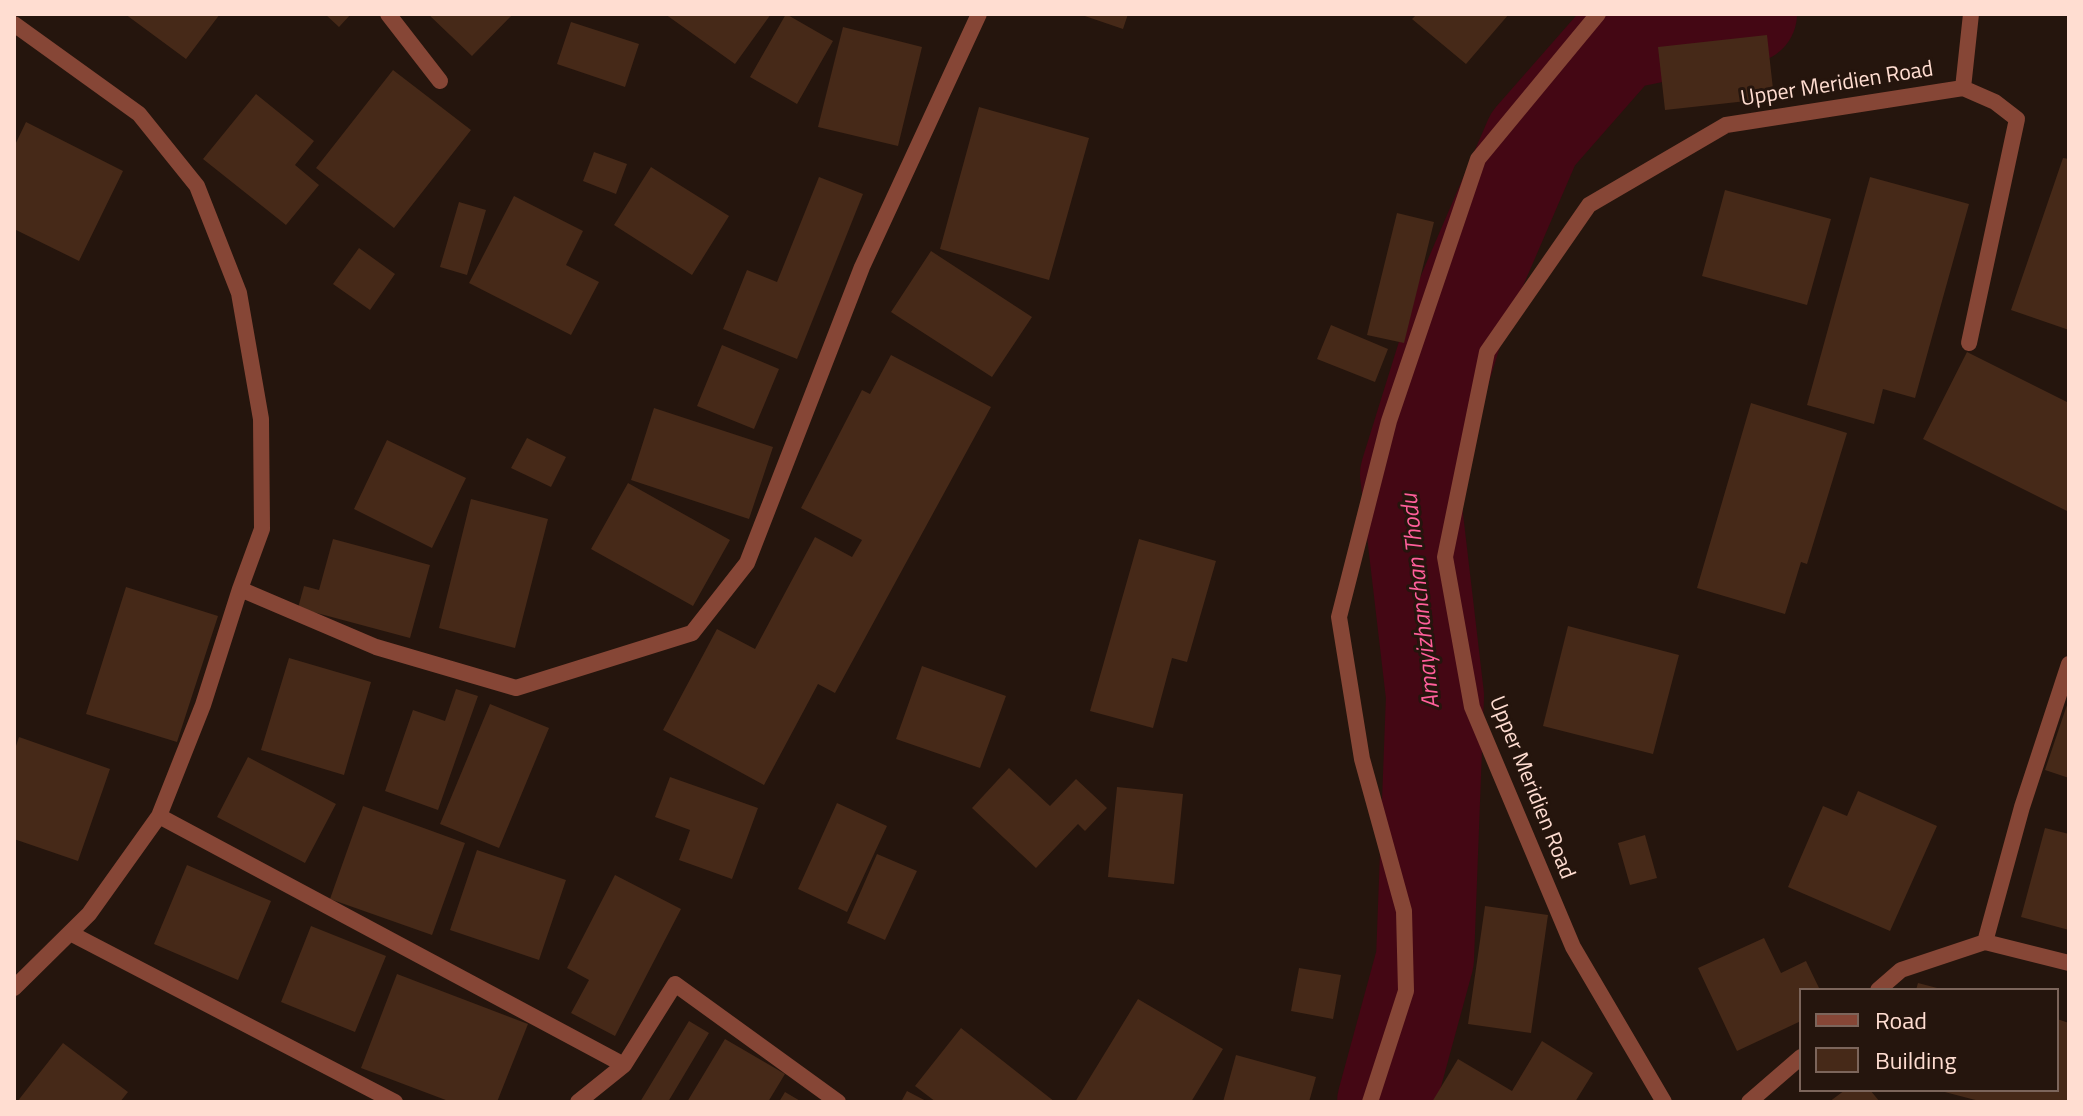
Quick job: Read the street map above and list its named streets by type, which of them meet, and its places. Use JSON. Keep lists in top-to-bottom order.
{
  "streets": {
    "street": ["Upper Meridien Road"]
  },
  "water": ["Amayizhanchan Thodu"],
  "legend": ["Road", "Building"]
}
